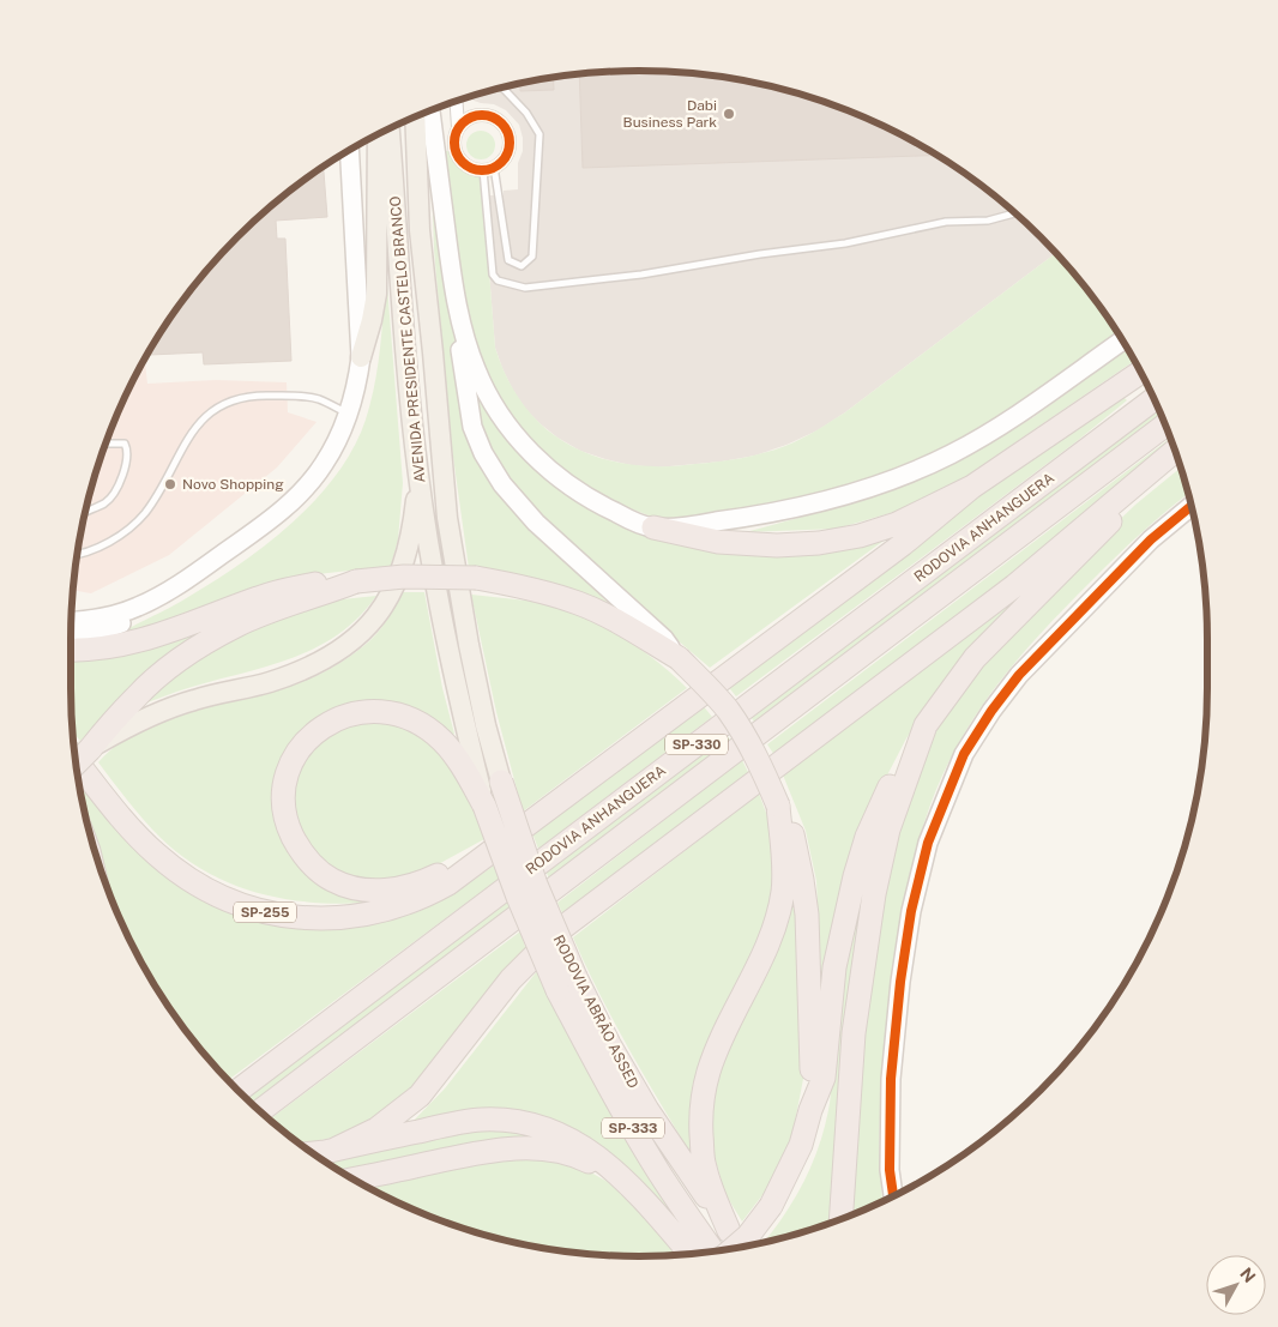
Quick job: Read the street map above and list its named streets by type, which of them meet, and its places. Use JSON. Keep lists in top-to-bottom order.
{
  "streets": {
    "highway": [
      "RODOVIA ANHANGUERA",
      "SP-330",
      "SP-255",
      "RODOVIA ABRÃO ASSED",
      "SP-333"
    ],
    "main road": ["AVENIDA PRESIDENTE CASTELO BRANCO"]
  },
  "crossings": [
    ["AVENIDA PRESIDENTE CASTELO BRANCO", "RODOVIA ABRÃO ASSED"],
    ["SP-330", "SP-255"],
    ["SP-330", "RODOVIA ABRÃO ASSED"],
    ["SP-255", "RODOVIA ABRÃO ASSED"]
  ],
  "places": ["Dabi Business Park", "Novo Shopping"],
  "north": "top right"
}
